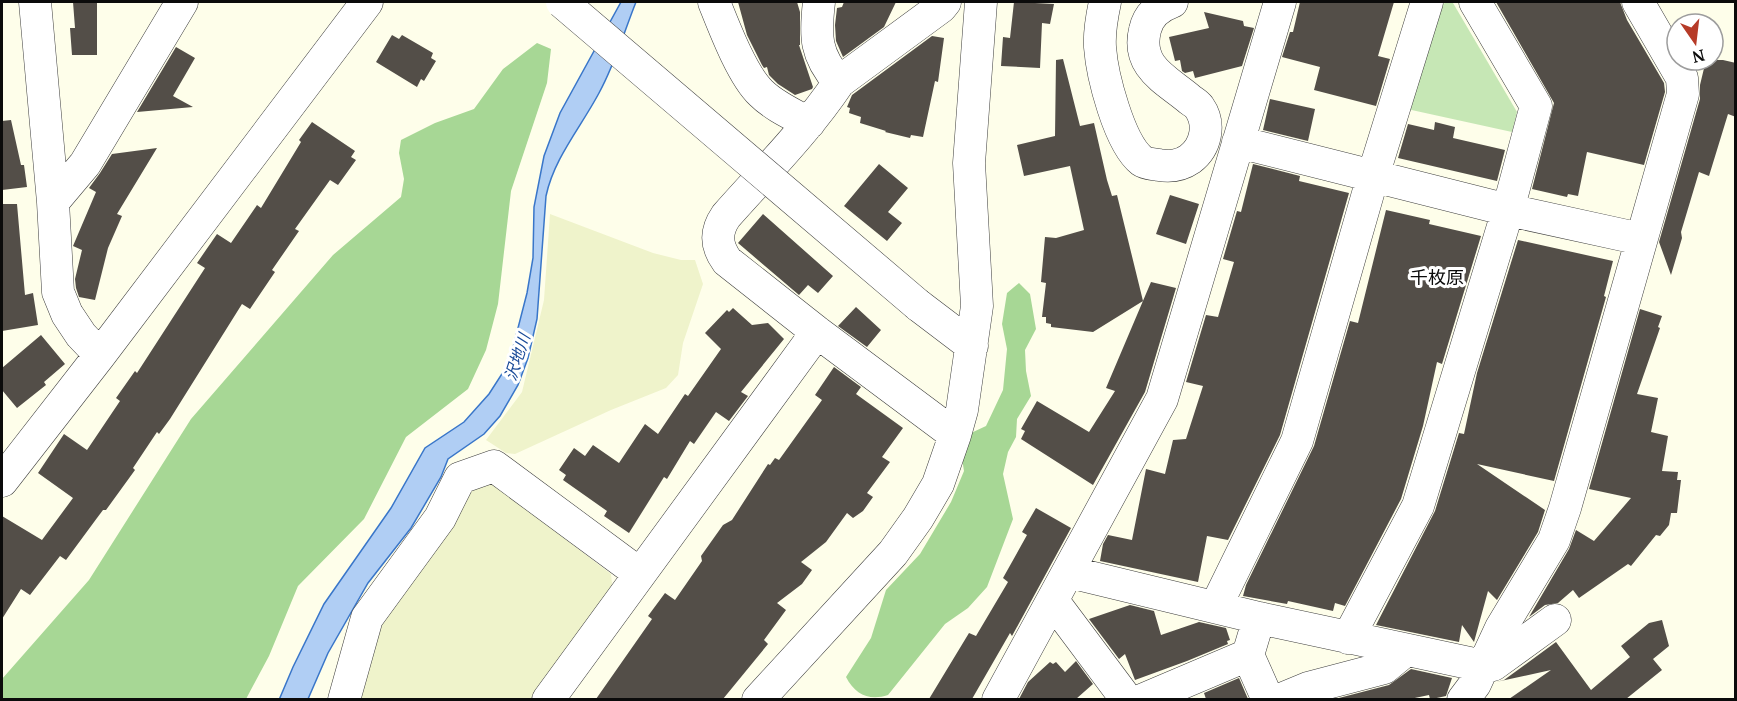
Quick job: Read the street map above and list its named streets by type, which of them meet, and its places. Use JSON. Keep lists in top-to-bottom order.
{
  "districts": ["千枚原"],
  "water": ["沢地川"],
  "north": "bottom"
}
